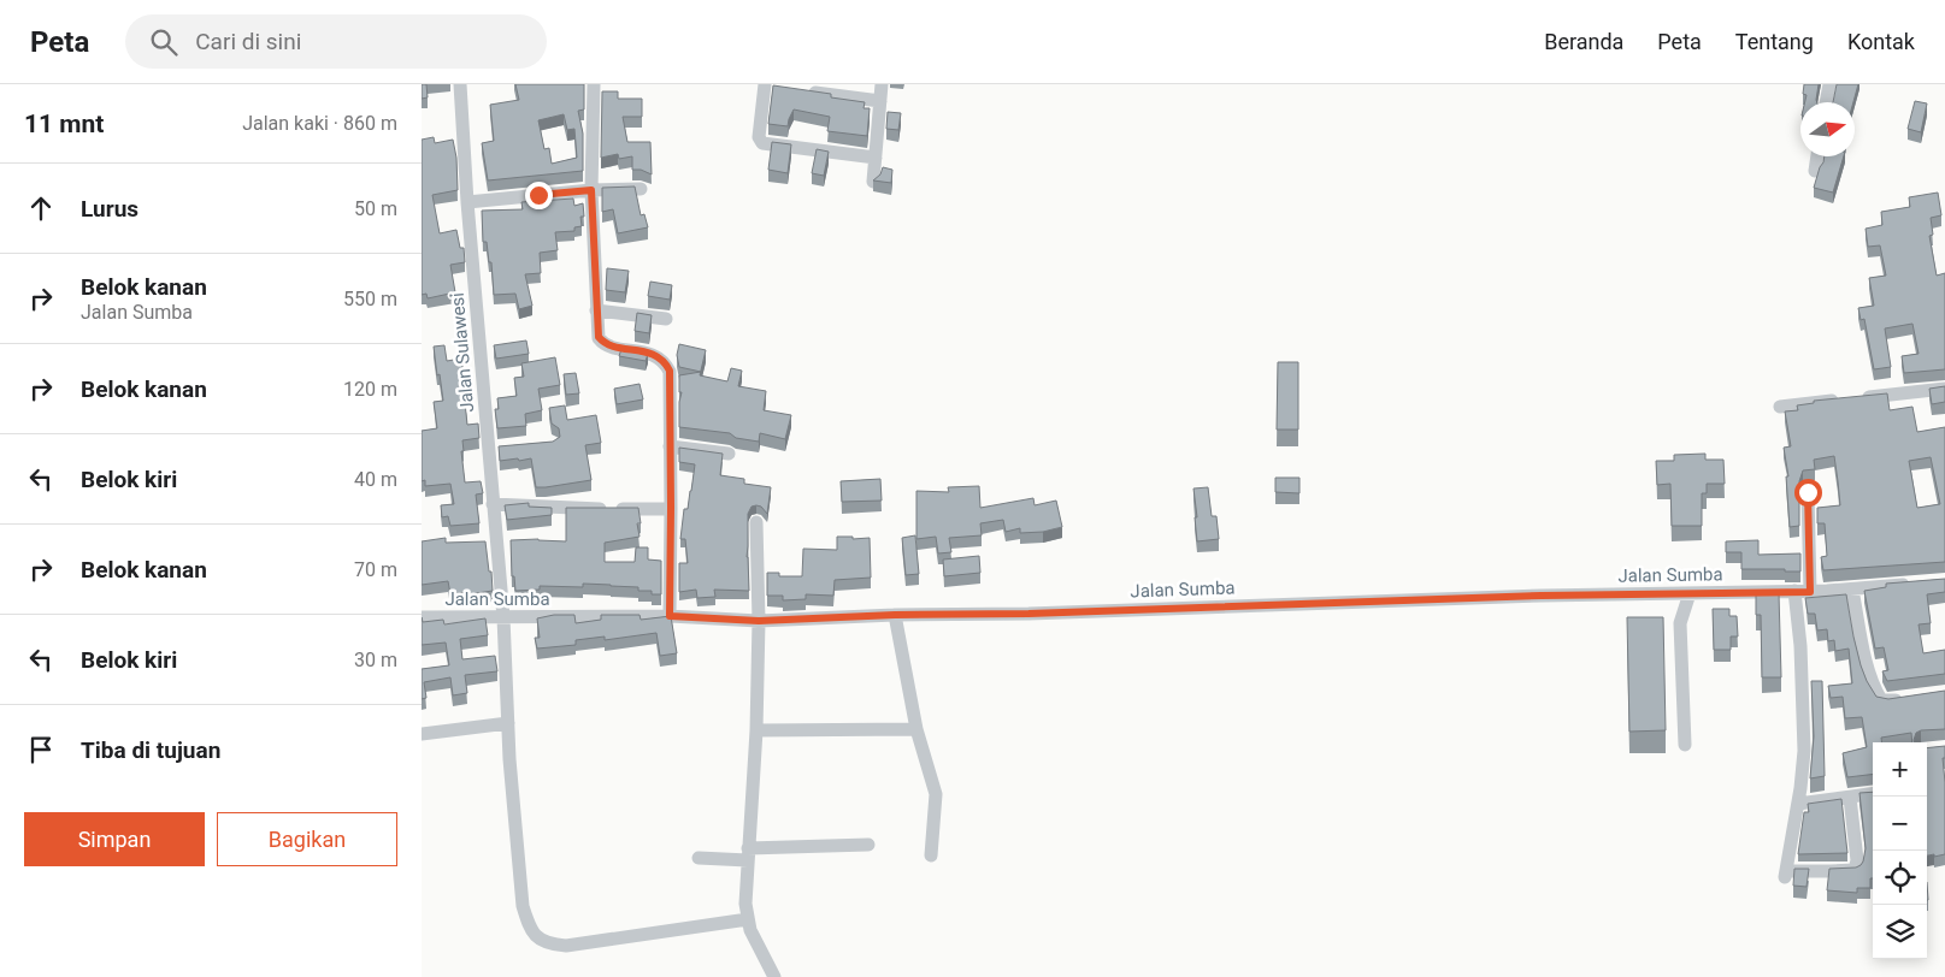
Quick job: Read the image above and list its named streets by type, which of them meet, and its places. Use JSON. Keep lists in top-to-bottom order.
{
  "streets": {
    "street": ["Jalan Sulawesi", "Jalan Sumba"]
  },
  "crossings": [
    ["Jalan Sulawesi", "Jalan Sumba"]
  ],
  "north": "right",
  "page": {
    "header": "Peta",
    "search": "Cari di sini",
    "nav": [
      "Beranda",
      "Peta",
      "Tentang",
      "Kontak"
    ],
    "heading": ["11 mnt", "Jalan kaki · 860 m"],
    "list": [
      ["Lurus", "50 m"],
      ["Belok kanan", "Jalan Sumba", "550 m"],
      ["Belok kanan", "120 m"],
      ["Belok kiri", "40 m"],
      ["Belok kanan", "70 m"],
      ["Belok kiri", "30 m"],
      "Tiba di tujuan"
    ],
    "map_buttons": ["+", "−"],
    "buttons": ["Simpan", "Bagikan"]
  }
}
